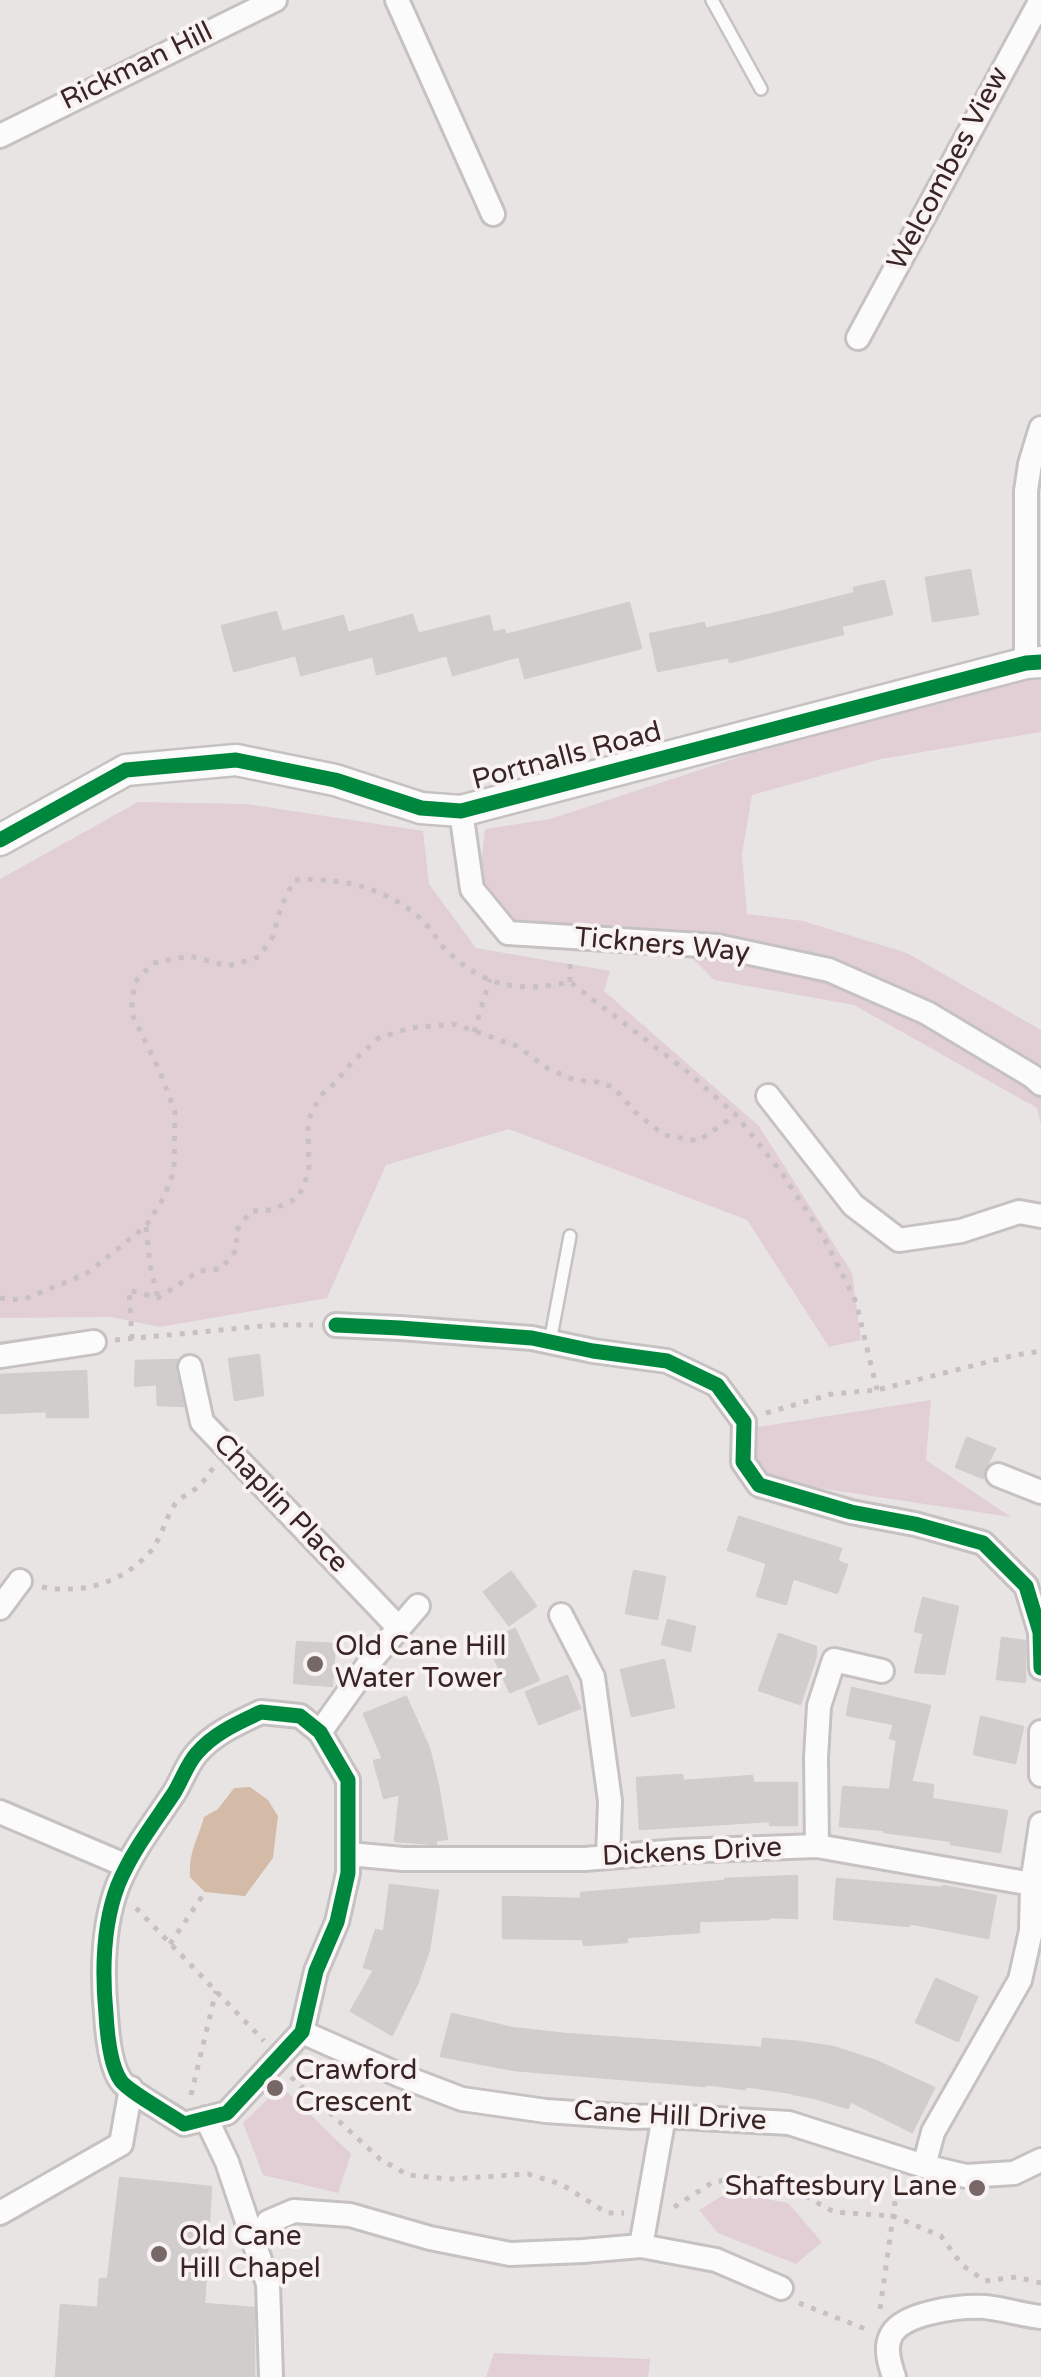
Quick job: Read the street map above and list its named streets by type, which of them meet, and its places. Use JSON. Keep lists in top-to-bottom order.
{
  "streets": {
    "street": [
      "Rickman Hill",
      "Welcombes View",
      "Portnalls Road",
      "Tickners Way",
      "Chaplin Place",
      "Dickens Drive",
      "Cane Hill Drive"
    ]
  },
  "crossings": [
    ["Portnalls Road", "Tickners Way"]
  ],
  "places": [
    "Old Cane Hill Water Tower",
    "Crawford Crescent",
    "Shaftesbury Lane",
    "Old Cane Hill Chapel"
  ]
}
